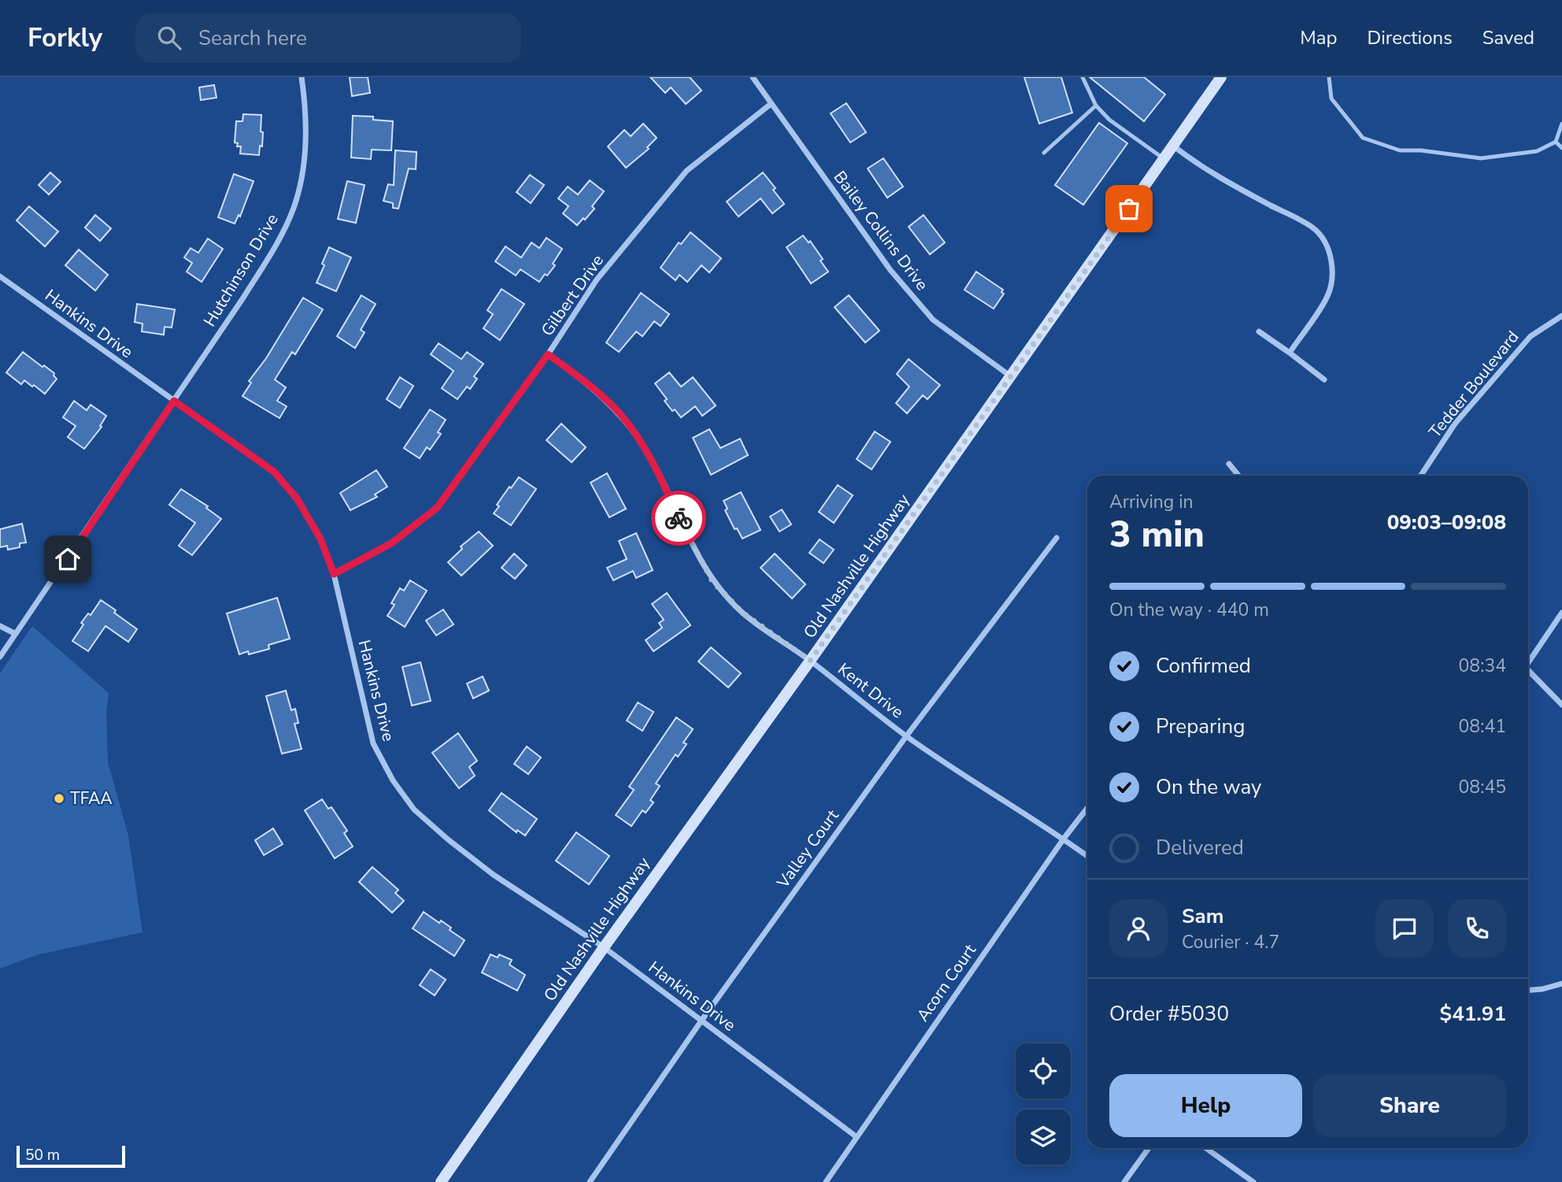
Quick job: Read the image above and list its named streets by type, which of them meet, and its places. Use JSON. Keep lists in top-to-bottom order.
{
  "streets": {
    "main road": ["Old Nashville Highway"],
    "street": [
      "Bailey Collins Drive",
      "Hutchinson Drive",
      "Gilbert Drive",
      "Hankins Drive",
      "Tedder Boulevard",
      "Kent Drive",
      "Valley Court",
      "Acorn Court"
    ]
  },
  "crossings": [
    ["Bailey Collins Drive", "Gilbert Drive"],
    ["Bailey Collins Drive", "Old Nashville Highway"],
    ["Hutchinson Drive", "Hankins Drive"],
    ["Gilbert Drive", "Hankins Drive"],
    ["Gilbert Drive", "Kent Drive"],
    ["Hankins Drive", "Old Nashville Highway"],
    ["Hankins Drive", "Valley Court"],
    ["Hankins Drive", "Acorn Court"],
    ["Old Nashville Highway", "Kent Drive"],
    ["Kent Drive", "Valley Court"],
    ["Kent Drive", "Acorn Court"]
  ],
  "places": ["TFAA"],
  "scale_bar": "50 m",
  "page": {
    "header": "Forkly",
    "search": "Search here",
    "nav": ["Map", "Directions", "Saved"],
    "heading": ["3 min", "Arriving in", "09:03–09:08"],
    "panel": [
      "Sam",
      "Courier · 4.7",
      "Order #5030",
      "$41.91"
    ],
    "bar": "On the way · 440 m",
    "list": [
      ["Confirmed", "08:34"],
      ["Preparing", "08:41"],
      ["On the way", "08:45"],
      "Delivered"
    ],
    "buttons": ["Help", "Share"],
    "scale": "50 m"
  }
}
